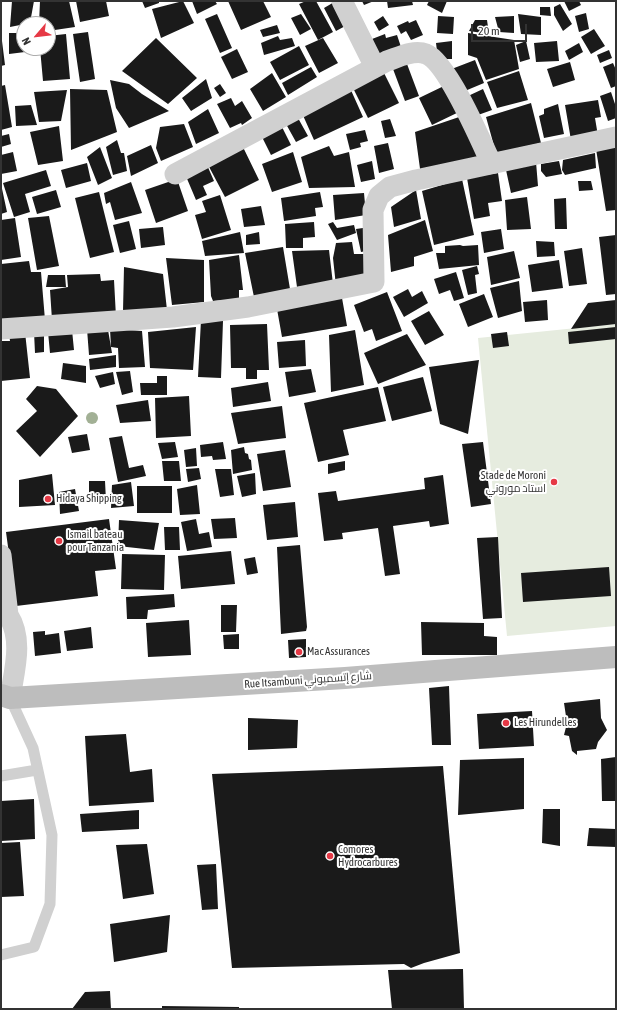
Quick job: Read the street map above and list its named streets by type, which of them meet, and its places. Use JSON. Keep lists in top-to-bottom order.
{
  "streets": {
    "main road": ["Rue Itsambuni شارع إتسمبوني"]
  },
  "places": [
    "Stade de Moroni استاد موروني",
    "Hidaya Shipping",
    "Ismail bateau pour Tanzania",
    "Mac Assurances",
    "Les Hirundelles",
    "Comores Hydrocarbures"
  ],
  "scale_bar": "20 m",
  "north": "bottom left"
}
